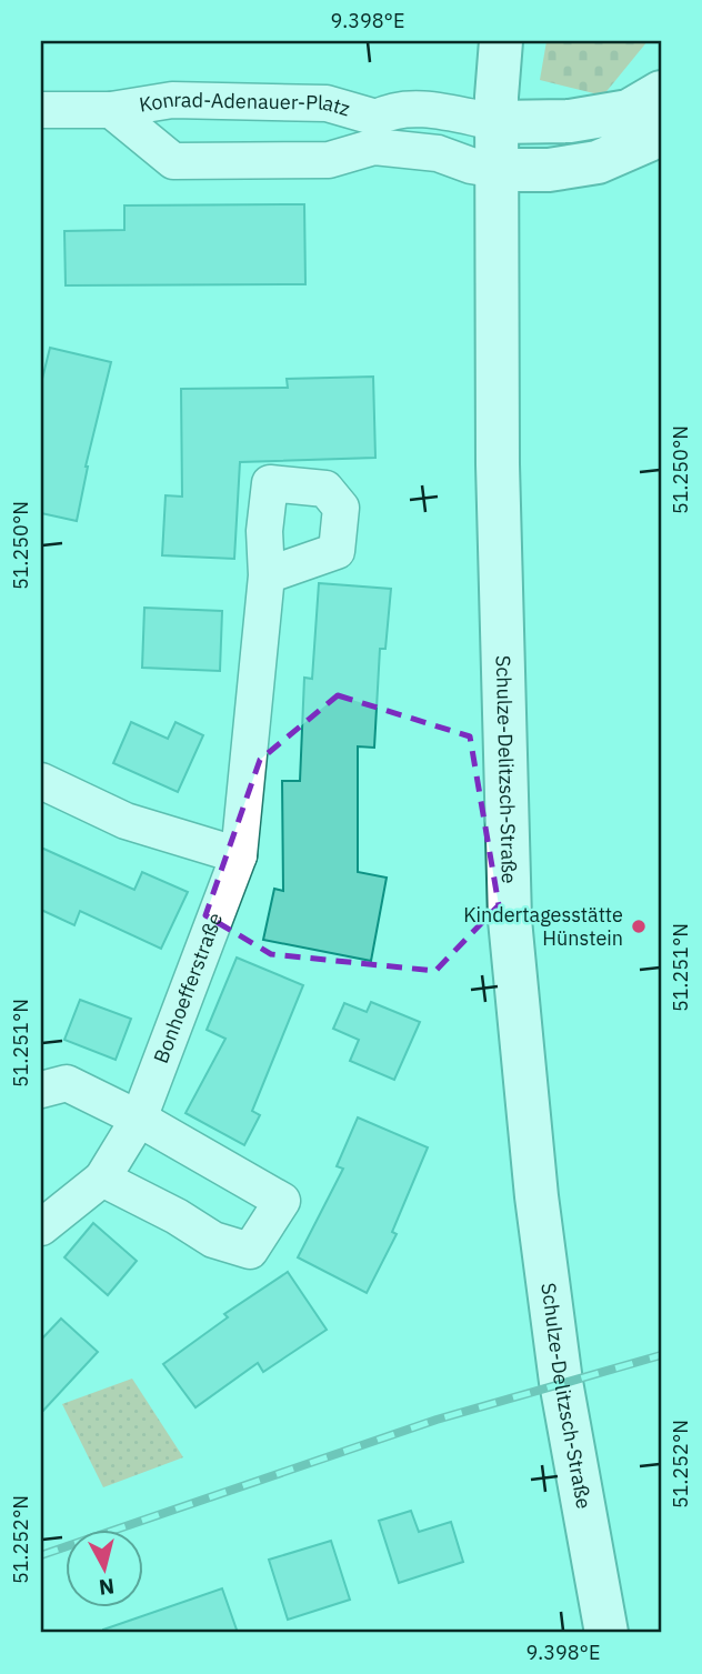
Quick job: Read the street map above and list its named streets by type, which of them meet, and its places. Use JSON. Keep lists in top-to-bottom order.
{
  "streets": {
    "main road": ["Schulze-Delitzsch-Straße"],
    "street": ["Konrad-Adenauer-Platz", "Bonhoefferstraße"]
  },
  "crossings": [
    ["Konrad-Adenauer-Platz", "Schulze-Delitzsch-Straße"]
  ],
  "places": ["Kindertagesstätte Hünstein"],
  "north": "bottom",
  "coordinates": [
    "9.398°E",
    "51.250°N",
    "51.251°N",
    "51.252°N"
  ]
}
